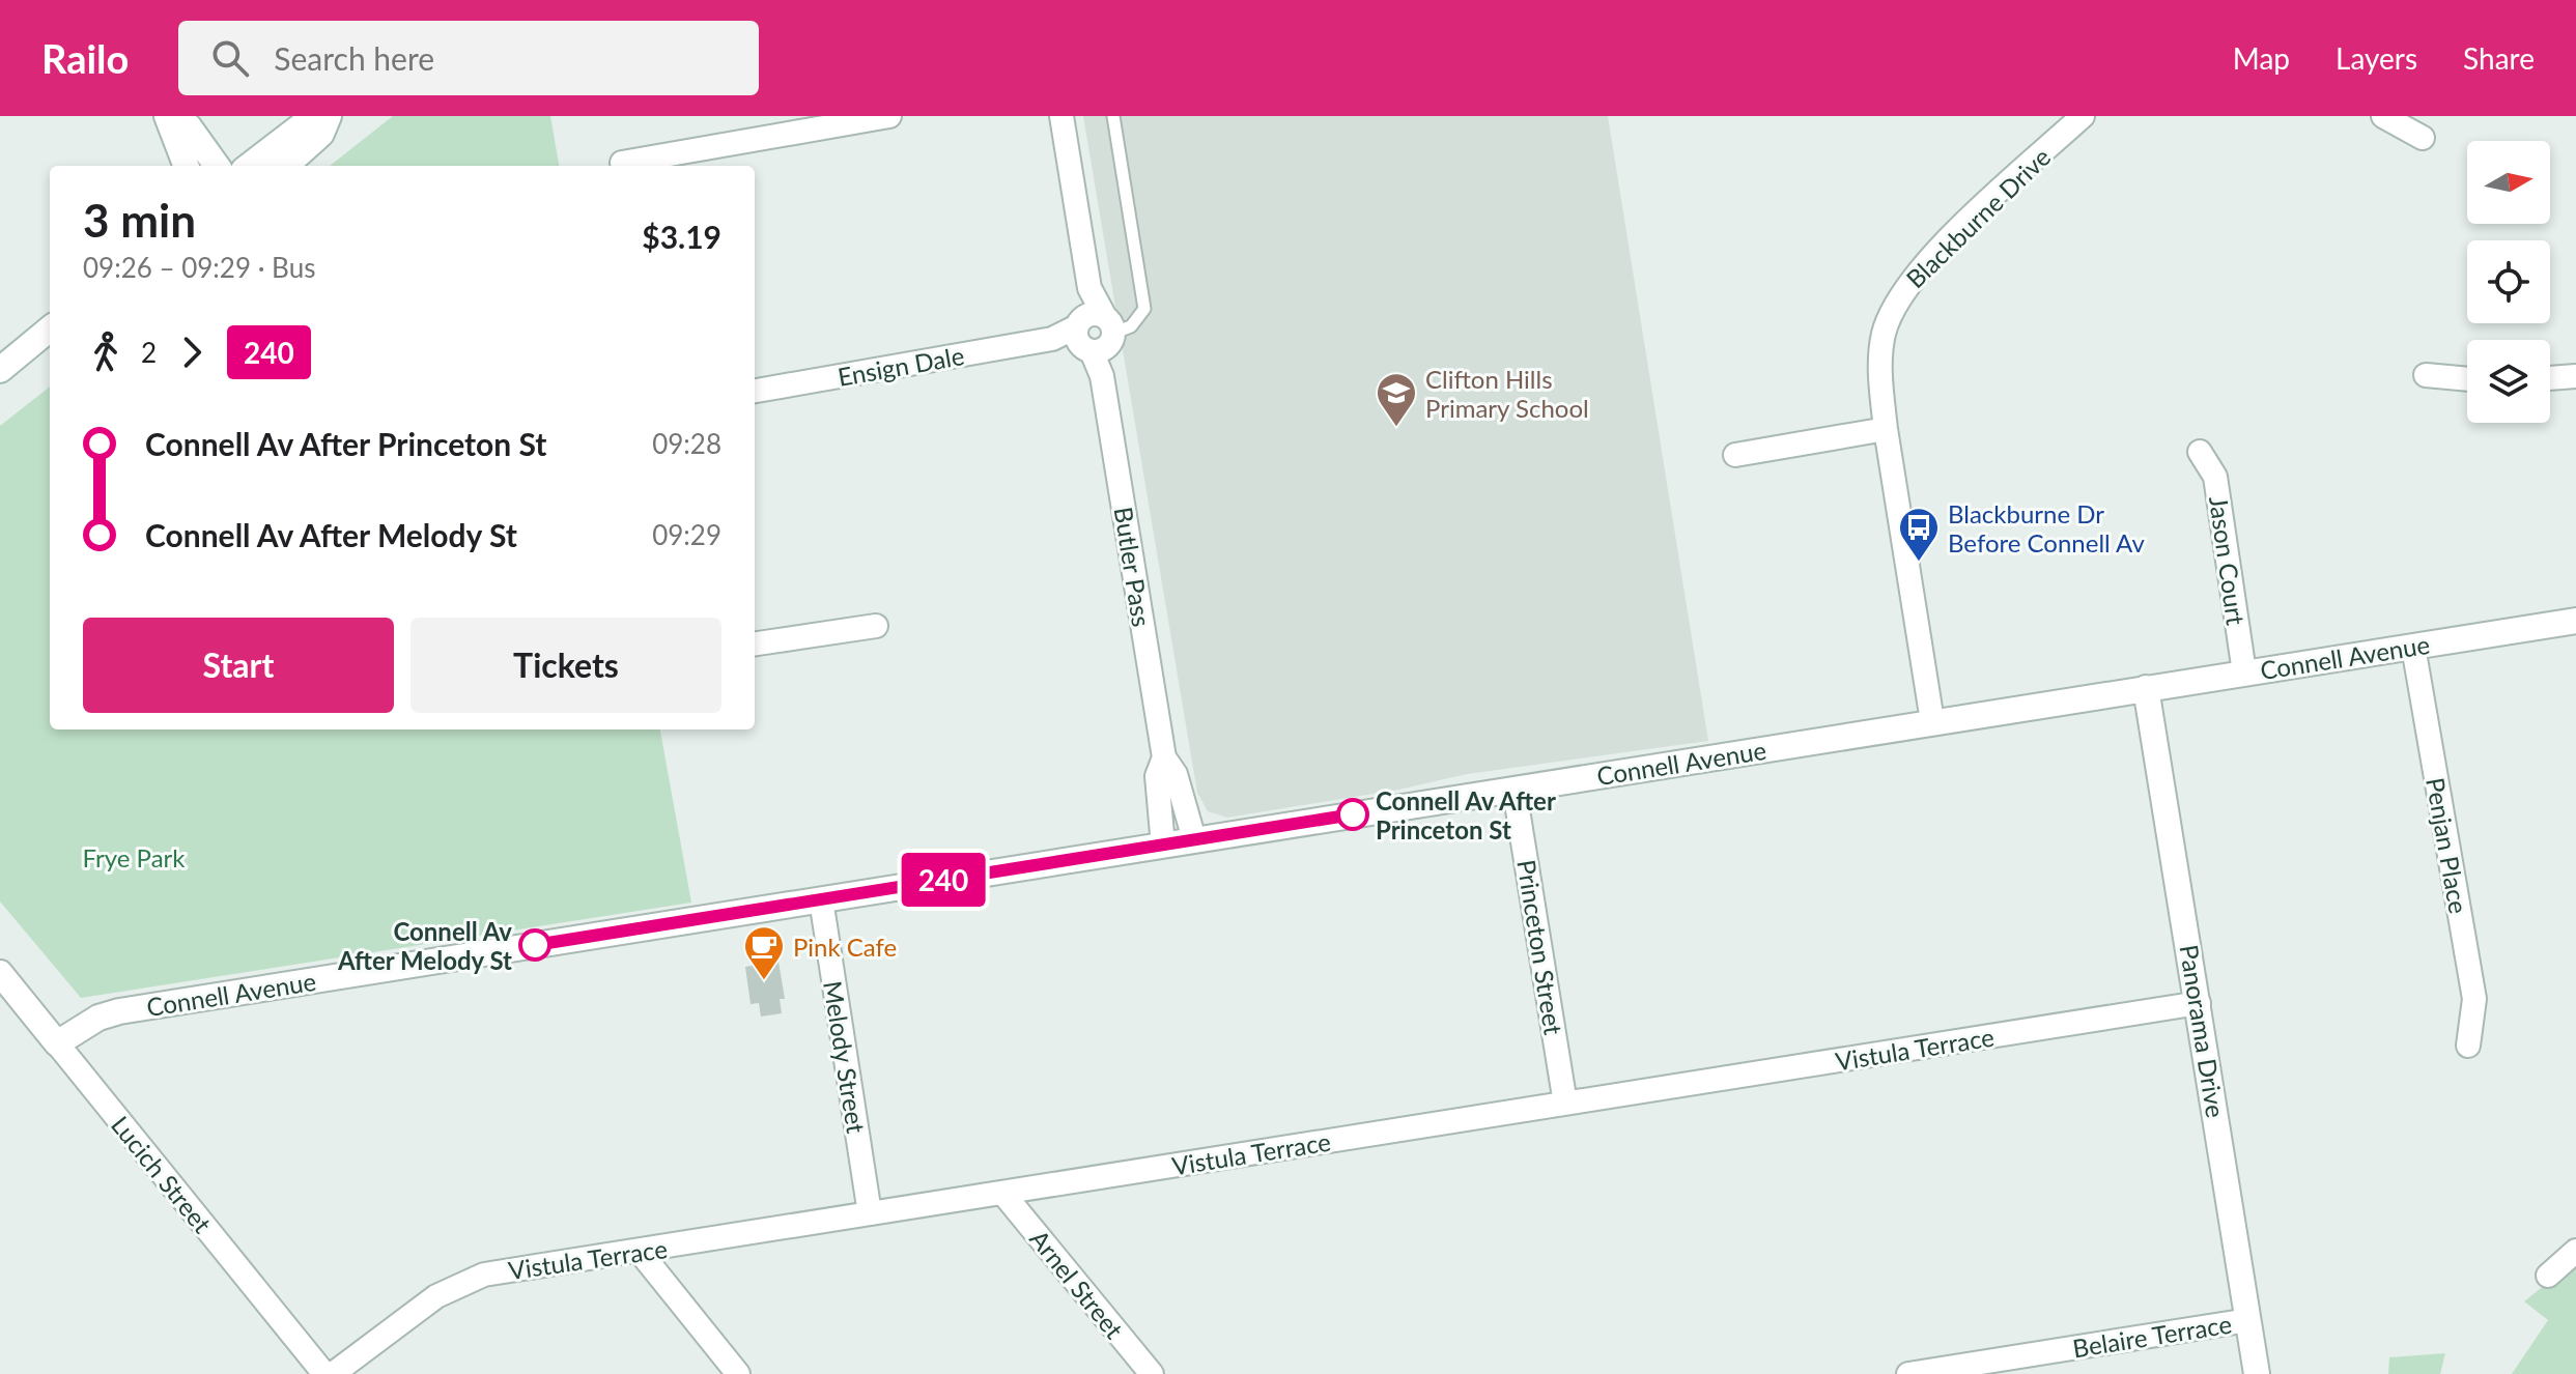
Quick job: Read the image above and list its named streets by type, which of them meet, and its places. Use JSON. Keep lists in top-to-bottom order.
{
  "streets": {
    "street": [
      "Blackburne Drive",
      "Ensign Dale",
      "Jason Court",
      "Butler Pass",
      "Connell Avenue",
      "Penjan Place",
      "Princeton Street",
      "Panorama Drive",
      "Vistula Terrace",
      "Melody Street",
      "Lucich Street",
      "Arnel Street",
      "Belaire Terrace"
    ]
  },
  "crossings": [
    ["Blackburne Drive", "Connell Avenue"],
    ["Ensign Dale", "Butler Pass"],
    ["Jason Court", "Connell Avenue"],
    ["Butler Pass", "Connell Avenue"],
    ["Connell Avenue", "Penjan Place"],
    ["Connell Avenue", "Princeton Street"],
    ["Connell Avenue", "Panorama Drive"],
    ["Connell Avenue", "Melody Street"],
    ["Connell Avenue", "Lucich Street"],
    ["Princeton Street", "Vistula Terrace"],
    ["Panorama Drive", "Vistula Terrace"],
    ["Panorama Drive", "Belaire Terrace"],
    ["Vistula Terrace", "Melody Street"],
    ["Vistula Terrace", "Arnel Street"]
  ],
  "parks": ["Frye Park"],
  "places": {
    "school or university": ["Clifton Hills Primary School"],
    "bus stop": ["Blackburne Dr Before Connell Av"],
    "other": ["Connell Av After Princeton St", "Connell Av After Melody St"],
    "cafe": ["Pink Cafe"]
  },
  "lines": ["bus line 240"],
  "north": "right",
  "page": {
    "header": "Railo",
    "search": "Search here",
    "nav": ["Map", "Layers", "Share"],
    "on_map": "240",
    "heading": ["3 min", "09:26 – 09:29 · Bus", "$3.19"],
    "legs": ["2", "240"],
    "list": [
      {
        "name": "Connell Av After Princeton St",
        "value": "09:28"
      },
      {
        "name": "Connell Av After Melody St",
        "value": "09:29"
      }
    ],
    "buttons": ["Start", "Tickets"]
  }
}
